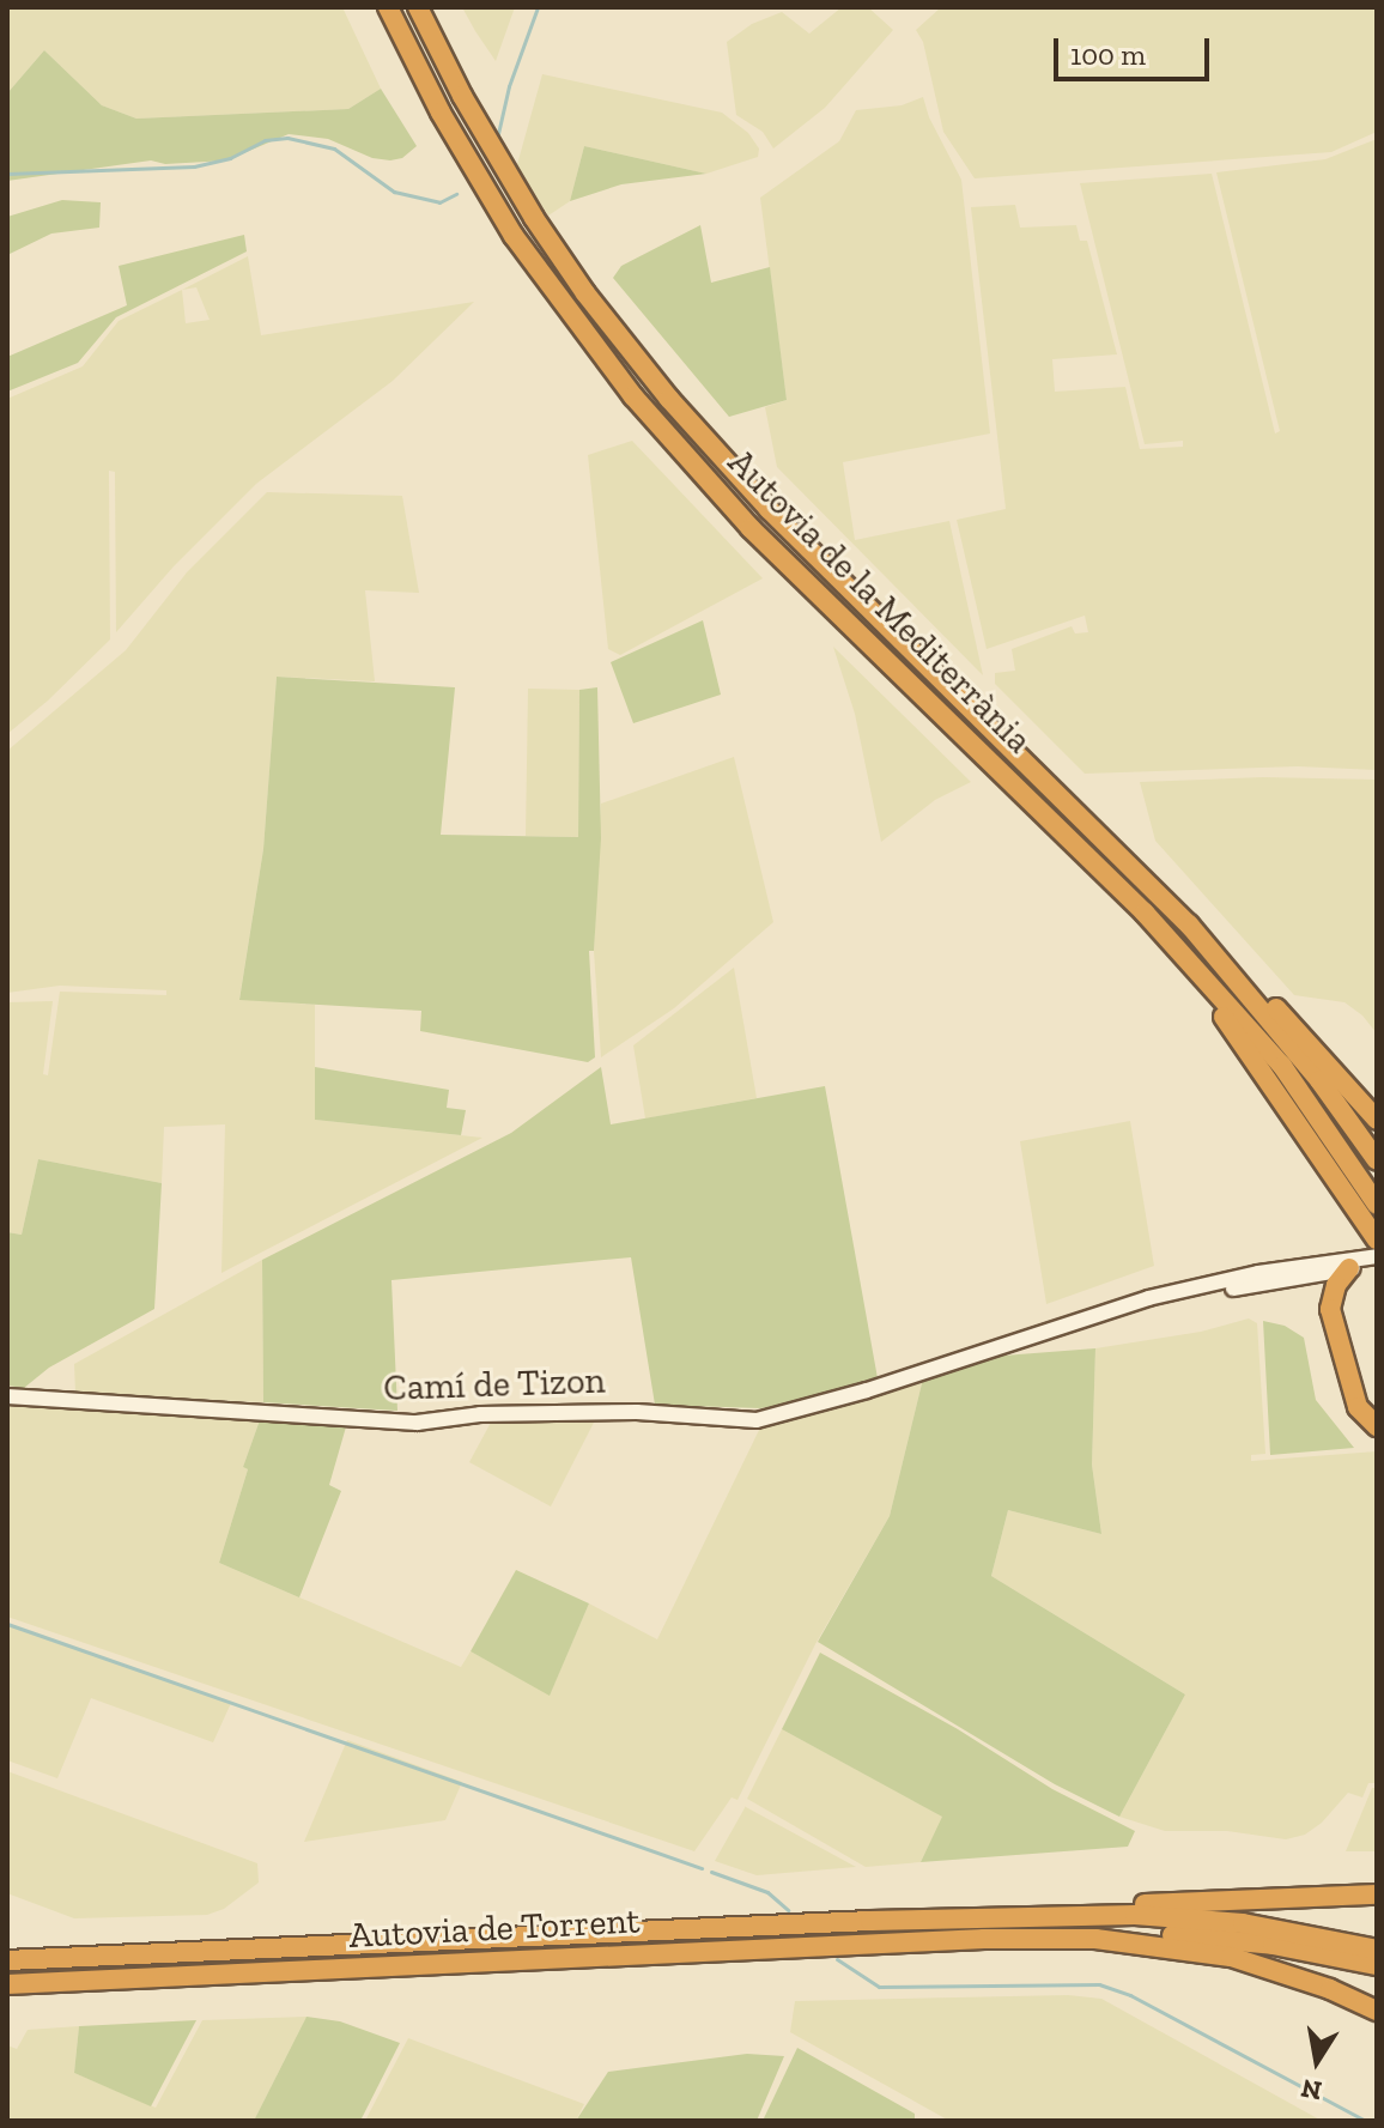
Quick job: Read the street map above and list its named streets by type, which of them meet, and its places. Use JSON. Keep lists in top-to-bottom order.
{
  "streets": {
    "highway": ["Autovia de la Mediterrània", "Autovia de Torrent"],
    "street": ["Camí de Tizon"]
  },
  "scale_bar": "100 m",
  "north": "bottom"
}
